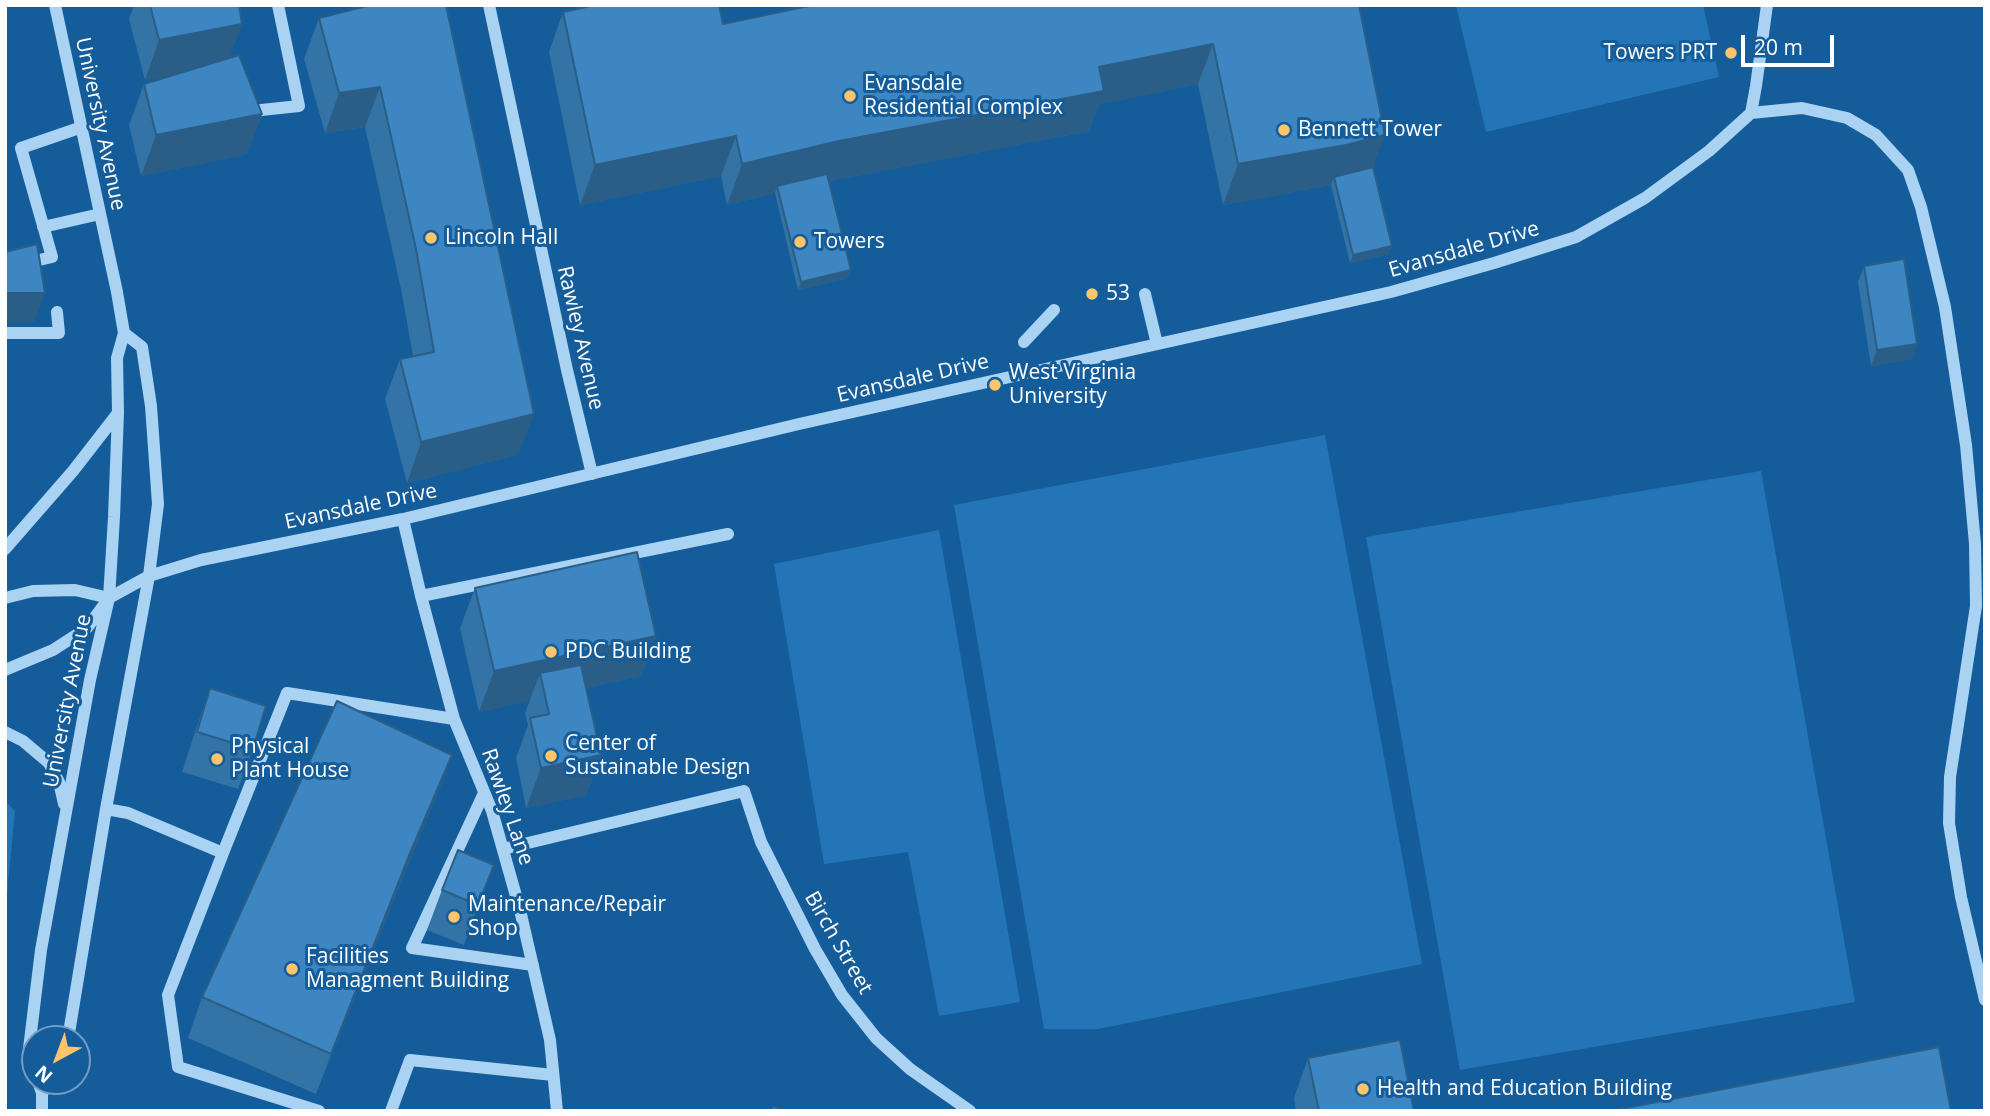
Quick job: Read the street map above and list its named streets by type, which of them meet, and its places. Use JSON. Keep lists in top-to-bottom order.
{
  "streets": {
    "street": [
      "University Avenue",
      "Evansdale Drive",
      "Rawley Avenue",
      "Rawley Lane",
      "Birch Street"
    ]
  },
  "crossings": [
    ["University Avenue", "Evansdale Drive"],
    ["Evansdale Drive", "Rawley Avenue"],
    ["Evansdale Drive", "Rawley Lane"],
    ["Rawley Lane", "Birch Street"]
  ],
  "places": [
    "Towers PRT",
    "Evansdale Residential Complex",
    "Bennett Tower",
    "Lincoln Hall",
    "Towers",
    "53",
    "West Virginia University",
    "PDC Building",
    "Center of Sustainable Design",
    "Physical Plant House",
    "Maintenance/Repair Shop",
    "Facilities Managment Building",
    "Health and Education Building"
  ],
  "scale_bar": "20 m",
  "north": "bottom left"
}
